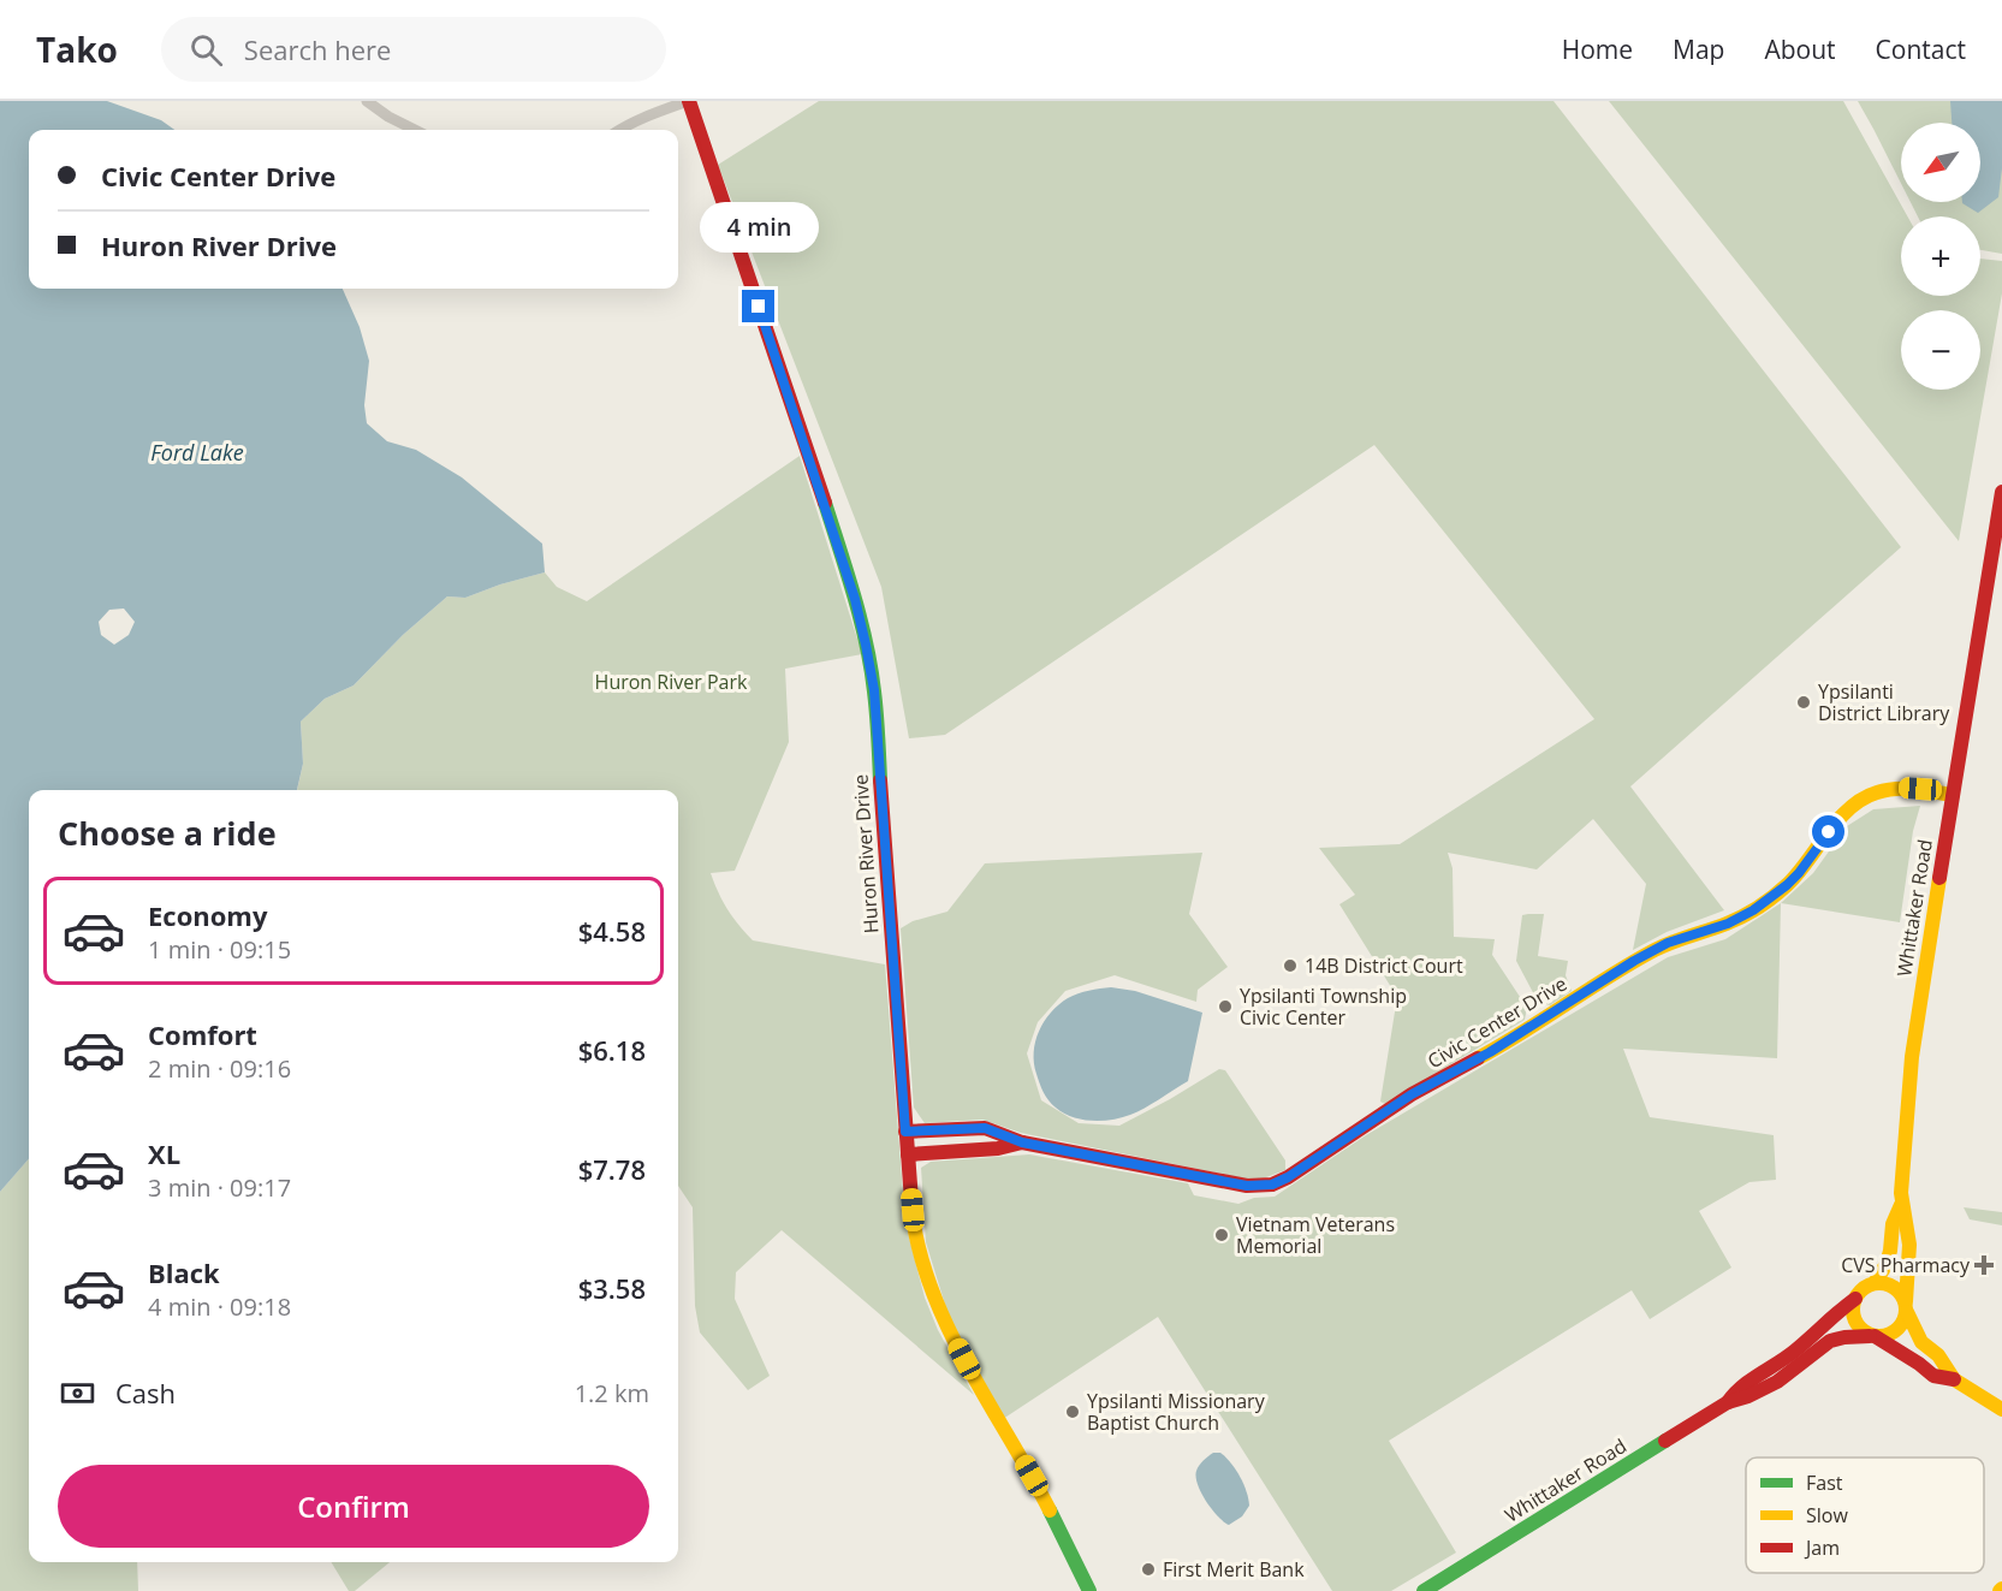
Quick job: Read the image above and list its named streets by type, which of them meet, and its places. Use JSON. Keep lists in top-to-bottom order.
{
  "streets": {
    "main road": ["Huron River Drive", "Whittaker Road", "Civic Center Drive"]
  },
  "crossings": [
    ["Huron River Drive", "Civic Center Drive"],
    ["Whittaker Road", "Civic Center Drive"]
  ],
  "water": ["Ford Lake"],
  "parks": ["Huron River Park"],
  "places": {
    "other": [
      "Ypsilanti District Library",
      "14B District Court",
      "Ypsilanti Township Civic Center",
      "Vietnam Veterans Memorial",
      "Ypsilanti Missionary Baptist Church",
      "First Merit Bank"
    ],
    "health": ["CVS Pharmacy"]
  },
  "legend": ["Fast", "Slow", "Jam"],
  "north": "bottom left",
  "page": {
    "header": "Tako",
    "search": "Search here",
    "nav": [
      "Home",
      "Map",
      "About",
      "Contact"
    ],
    "map_buttons": ["+", "−"],
    "banner": ["Civic Center Drive", "Huron River Drive"],
    "bubble": "4 min",
    "heading": "Choose a ride",
    "list": [
      {
        "name": "Economy",
        "note": "1 min · 09:15",
        "value": "$4.58"
      },
      {
        "name": "Comfort",
        "note": "2 min · 09:16",
        "value": "$6.18"
      },
      {
        "name": "XL",
        "note": "3 min · 09:17",
        "value": "$7.78"
      },
      {
        "name": "Black",
        "note": "4 min · 09:18",
        "value": "$3.58"
      }
    ],
    "pay": ["Cash", "1.2 km"],
    "buttons": "Confirm"
  }
}
